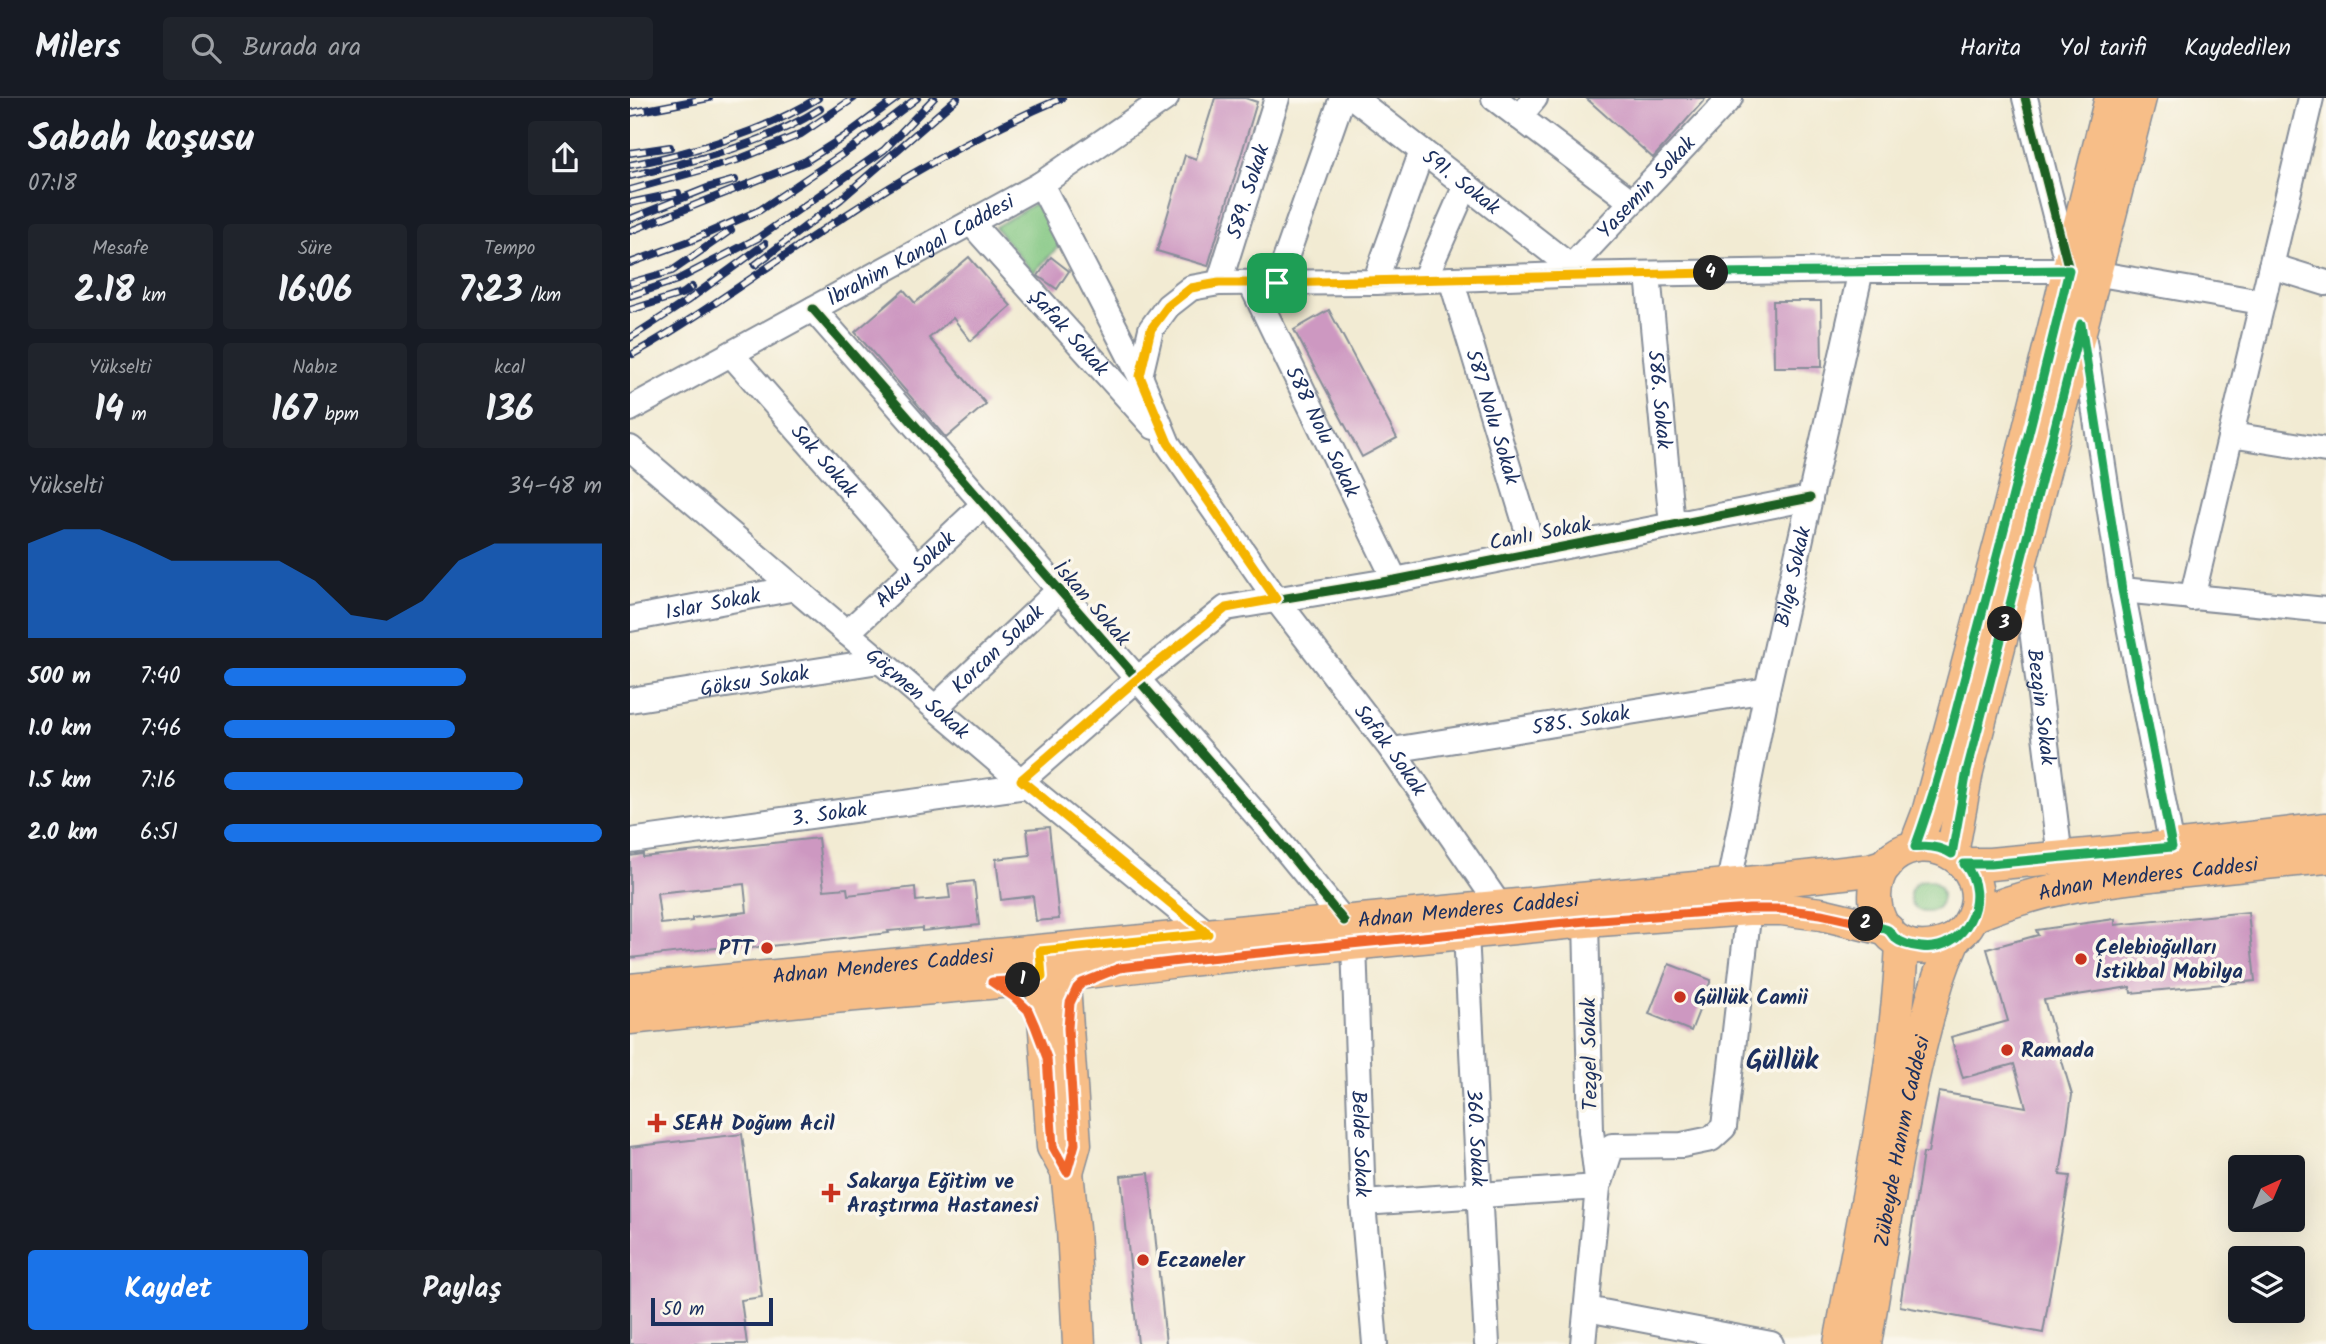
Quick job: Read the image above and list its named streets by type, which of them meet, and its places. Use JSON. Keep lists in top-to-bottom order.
{
  "streets": {
    "main road": ["Adnan Menderes Caddesi", "Zübeyde Hanım Caddesi"],
    "street": [
      "591. Sokak",
      "Yasemin Sokak",
      "589. Sokak",
      "İbrahim Kangal Caddesi",
      "Şafak Sokak",
      "586. Sokak",
      "587 Nolu Sokak",
      "588 Nolu Sokak",
      "Sak Sokak",
      "Canlı Sokak",
      "Aksu Sokak",
      "Bilge Sokak",
      "Islar Sokak",
      "İskan Sokak",
      "Korcan Sokak",
      "Göksu Sokak",
      "Göçmen Sokak",
      "Bezgin Sokak",
      "585. Sokak",
      "Safak Sokak",
      "3. Sokak",
      "Tezgel Sokak",
      "360. Sokak",
      "Belde Sokak"
    ]
  },
  "crossings": [
    ["591. Sokak", "Yasemin Sokak"],
    ["İbrahim Kangal Caddesi", "Şafak Sokak"],
    ["İbrahim Kangal Caddesi", "Sak Sokak"],
    ["İbrahim Kangal Caddesi", "İskan Sokak"],
    ["Şafak Sokak", "Canlı Sokak"],
    ["Şafak Sokak", "Safak Sokak"],
    ["586. Sokak", "Canlı Sokak"],
    ["587 Nolu Sokak", "Canlı Sokak"],
    ["588 Nolu Sokak", "Canlı Sokak"],
    ["Sak Sokak", "Aksu Sokak"],
    ["Canlı Sokak", "Bilge Sokak"],
    ["Canlı Sokak", "İskan Sokak"],
    ["Canlı Sokak", "Göçmen Sokak"],
    ["Canlı Sokak", "Safak Sokak"],
    ["Canlı Sokak", "3. Sokak"],
    ["Aksu Sokak", "İskan Sokak"],
    ["Aksu Sokak", "Göçmen Sokak"],
    ["Bilge Sokak", "585. Sokak"],
    ["Bilge Sokak", "Adnan Menderes Caddesi"],
    ["Islar Sokak", "Göçmen Sokak"],
    ["İskan Sokak", "Korcan Sokak"],
    ["İskan Sokak", "Adnan Menderes Caddesi"],
    ["İskan Sokak", "Belde Sokak"],
    ["Korcan Sokak", "Göçmen Sokak"],
    ["Göksu Sokak", "Göçmen Sokak"],
    ["Göçmen Sokak", "3. Sokak"],
    ["Göçmen Sokak", "Adnan Menderes Caddesi"],
    ["Bezgin Sokak", "Adnan Menderes Caddesi"],
    ["585. Sokak", "Safak Sokak"],
    ["Safak Sokak", "Adnan Menderes Caddesi"],
    ["Adnan Menderes Caddesi", "Tezgel Sokak"],
    ["Adnan Menderes Caddesi", "360. Sokak"],
    ["Adnan Menderes Caddesi", "Zübeyde Hanım Caddesi"],
    ["Adnan Menderes Caddesi", "Belde Sokak"]
  ],
  "districts": ["Güllük"],
  "places": {
    "other": [
      "PTT",
      "Çelebioğulları İstikbal Mobilya",
      "Güllük Camii",
      "Ramada",
      "Eczaneler"
    ],
    "health": ["SEAH Doğum Acil", "Sakarya Eğitim ve Araştırma Hastanesi"]
  },
  "scale_bar": "50 m",
  "north": "top right",
  "page": {
    "header": "Milers",
    "search": "Burada ara",
    "nav": ["Harita", "Yol tarifi", "Kaydedilen"],
    "heading": ["Sabah koşusu", "07:18"],
    "stats": [
      ["Mesafe", "2.18 km"],
      ["Süre", "16:06"],
      ["Tempo", "7:23 /km"],
      ["Yükselti", "14 m"],
      ["Nabız", "167 bpm"],
      ["kcal", "136"]
    ],
    "pins": [
      "4",
      "3",
      "2",
      "1"
    ],
    "chart": ["Yükselti", "34–48 m"],
    "list": [
      {
        "name": "500 m",
        "note": "7:40"
      },
      {
        "name": "1.0 km",
        "note": "7:46"
      },
      {
        "name": "1.5 km",
        "note": "7:16"
      },
      {
        "name": "2.0 km",
        "note": "6:51"
      }
    ],
    "buttons": ["Kaydet", "Paylaş"],
    "scale": "50 m"
  }
}
